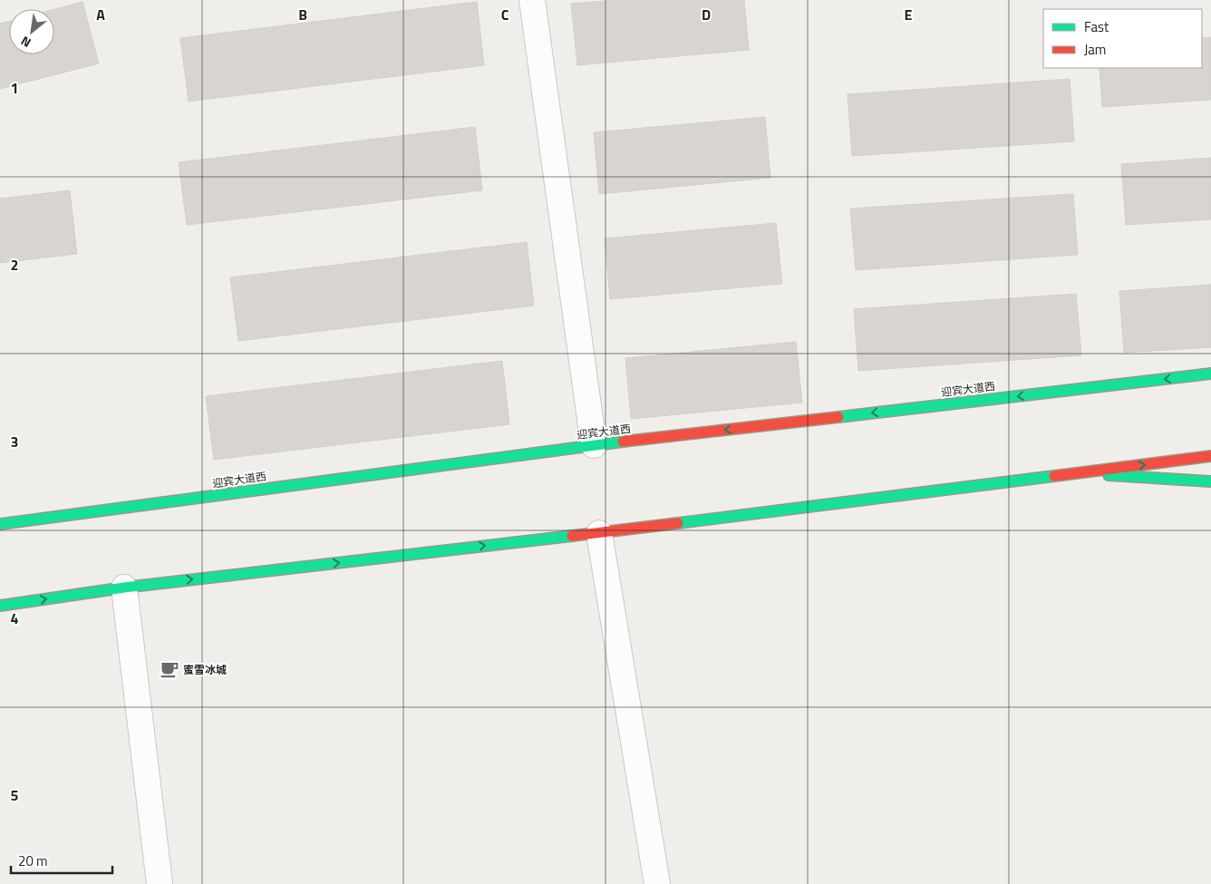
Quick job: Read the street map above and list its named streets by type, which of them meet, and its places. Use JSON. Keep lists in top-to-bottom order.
{
  "streets": {
    "main road": ["迎宾大道西"]
  },
  "places": {
    "cafe": ["蜜雪冰城"]
  },
  "legend": ["Fast", "Jam"],
  "scale_bar": "20 m",
  "north": "bottom left",
  "grid": {
    "columns": [
      "A",
      "B",
      "C",
      "D",
      "E"
    ],
    "rows": [
      "1",
      "2",
      "3",
      "4",
      "5"
    ]
  }
}
